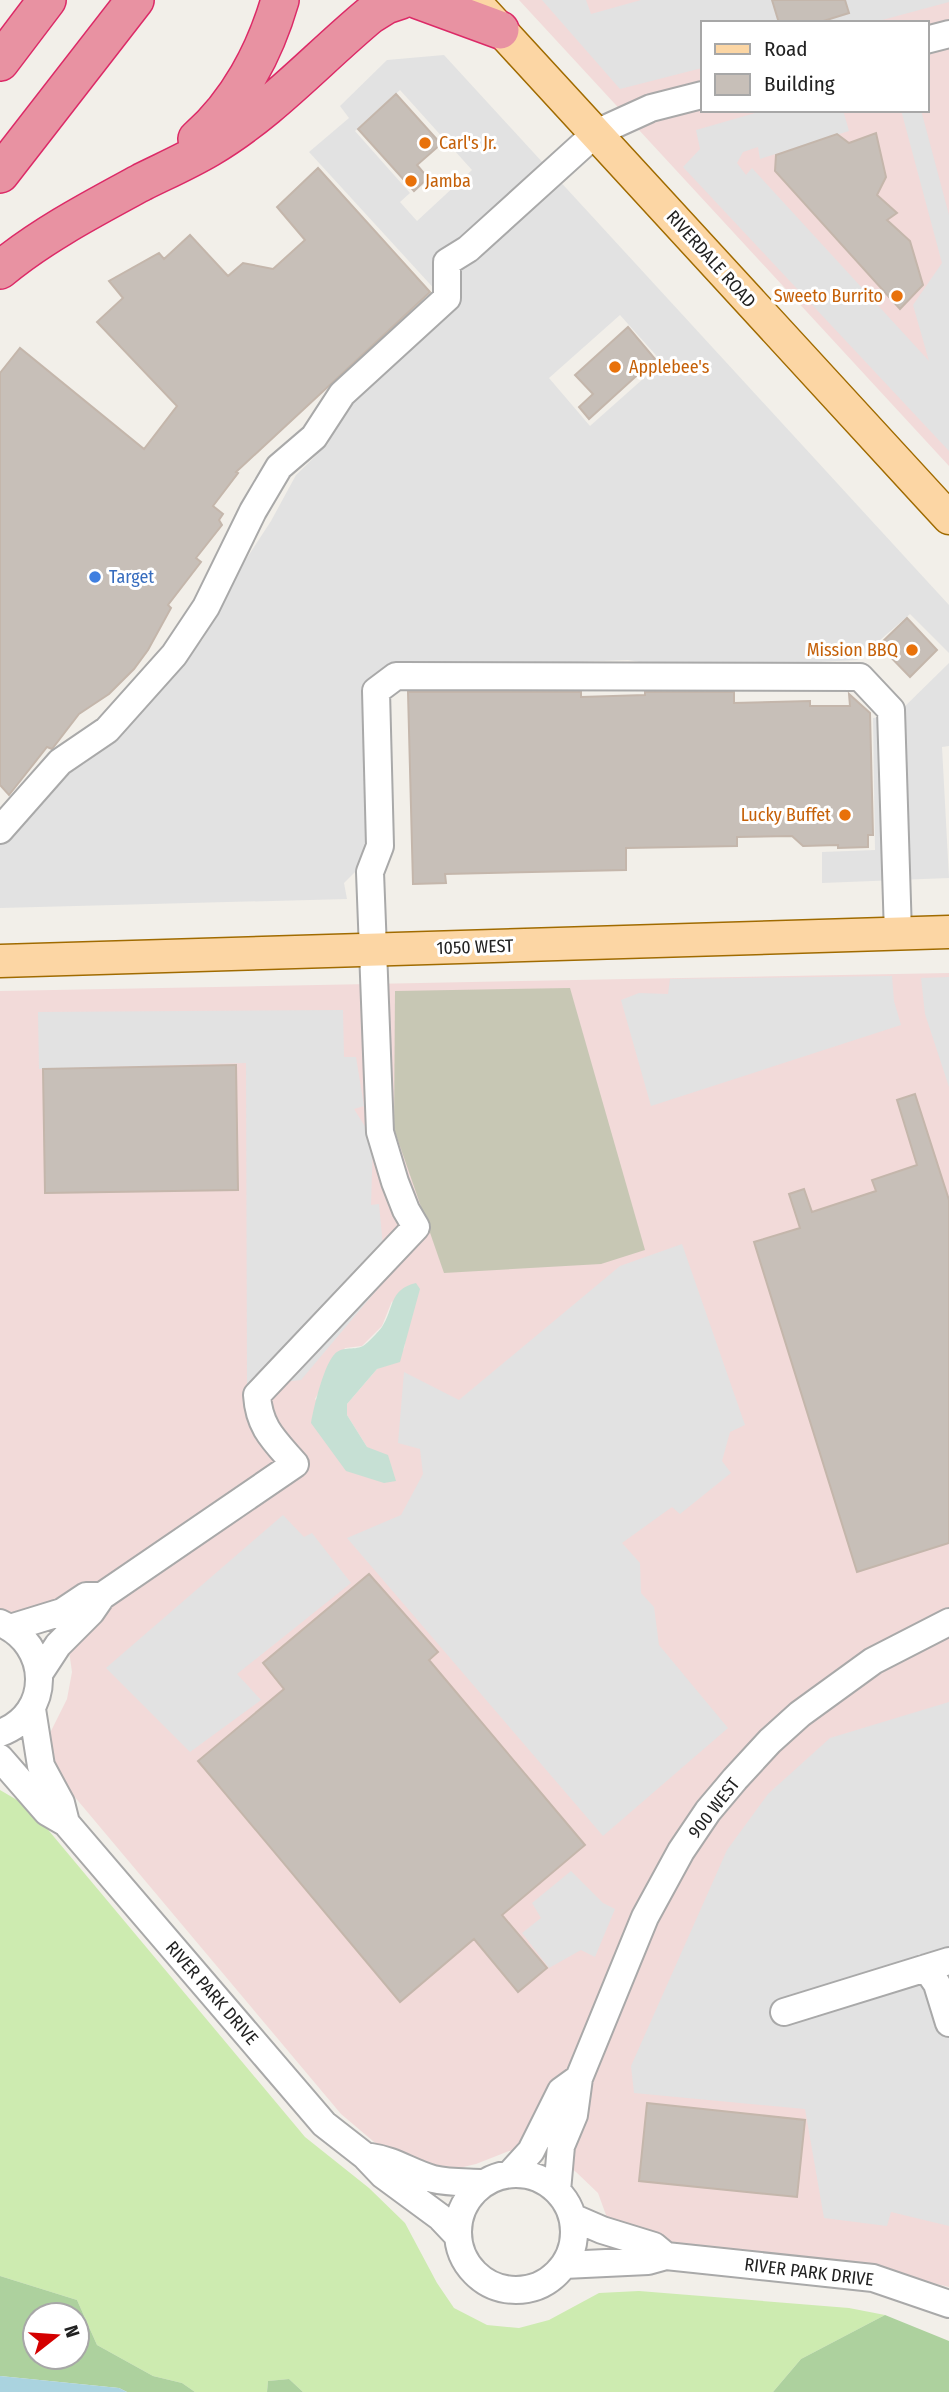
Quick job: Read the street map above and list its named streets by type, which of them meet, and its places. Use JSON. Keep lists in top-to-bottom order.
{
  "streets": {
    "main road": ["RIVERDALE ROAD", "1050 WEST"],
    "street": ["900 WEST", "RIVER PARK DRIVE"]
  },
  "crossings": [
    ["900 WEST", "RIVER PARK DRIVE"]
  ],
  "places": [
    "Carl's Jr.",
    "Jamba",
    "Sweeto Burrito",
    "Applebee's",
    "Target",
    "Mission BBQ",
    "Lucky Buffet"
  ],
  "legend": ["Road", "Building"],
  "north": "right"
}
